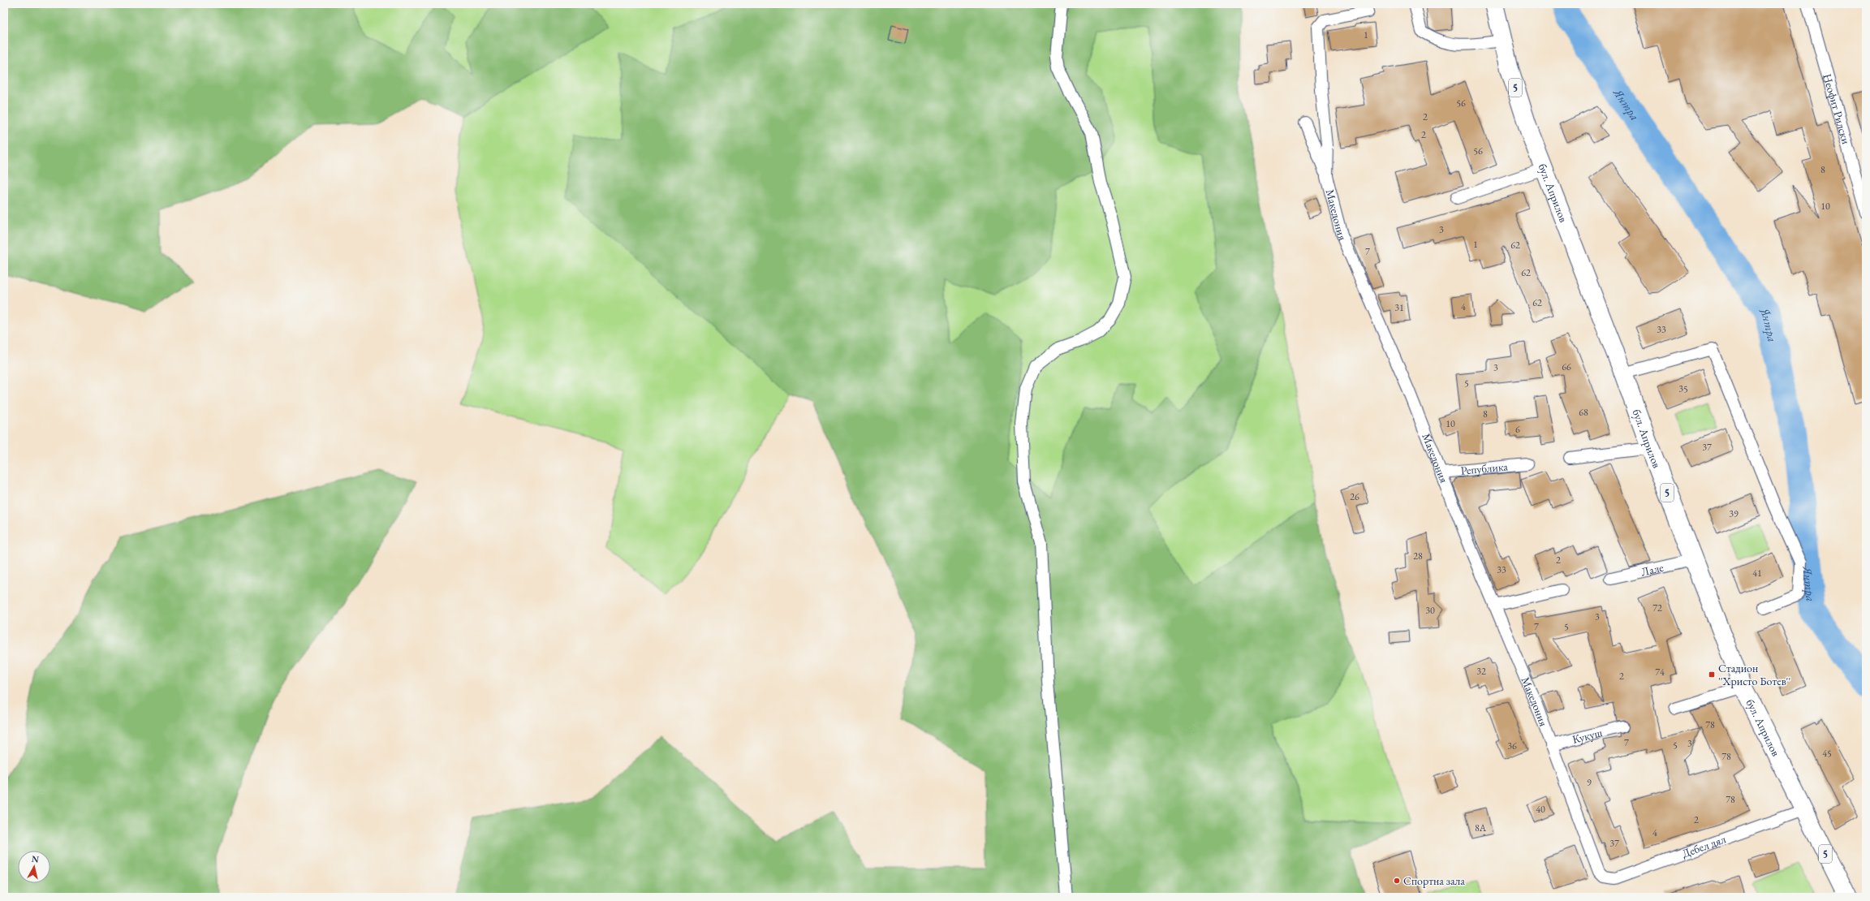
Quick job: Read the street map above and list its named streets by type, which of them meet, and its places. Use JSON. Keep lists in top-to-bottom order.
{
  "streets": {
    "main road": ["5", "бул. Априлов"],
    "street": [
      "Неофит Рилски",
      "Македония",
      "Република",
      "Лале",
      "Кукуш",
      "Дебел дял"
    ]
  },
  "crossings": [
    ["бул. Априлов", "Лале"],
    ["бул. Априлов", "Дебел дял"],
    ["Македония", "Република"],
    ["Македония", "Кукуш"],
    ["Македония", "Дебел дял"]
  ],
  "water": ["Янтра"],
  "places": {
    "transit": ["Стадион ''Христо Ботев''"],
    "other": ["Спортна зала"]
  },
  "house_numbers": [
    "1",
    "56",
    "2",
    "2",
    "56",
    "8",
    "10",
    "3",
    "1",
    "62",
    "7",
    "62",
    "62",
    "4",
    "31",
    "33",
    "66",
    "3",
    "5",
    "35",
    "68",
    "8",
    "10",
    "6",
    "37",
    "26",
    "39",
    "28",
    "2",
    "33",
    "41",
    "72",
    "30",
    "3",
    "7",
    "5",
    "32",
    "74",
    "2",
    "78",
    "7",
    "3",
    "5",
    "36",
    "45",
    "78",
    "9",
    "78",
    "40",
    "2",
    "8А",
    "4",
    "37"
  ],
  "north": "top"
}
